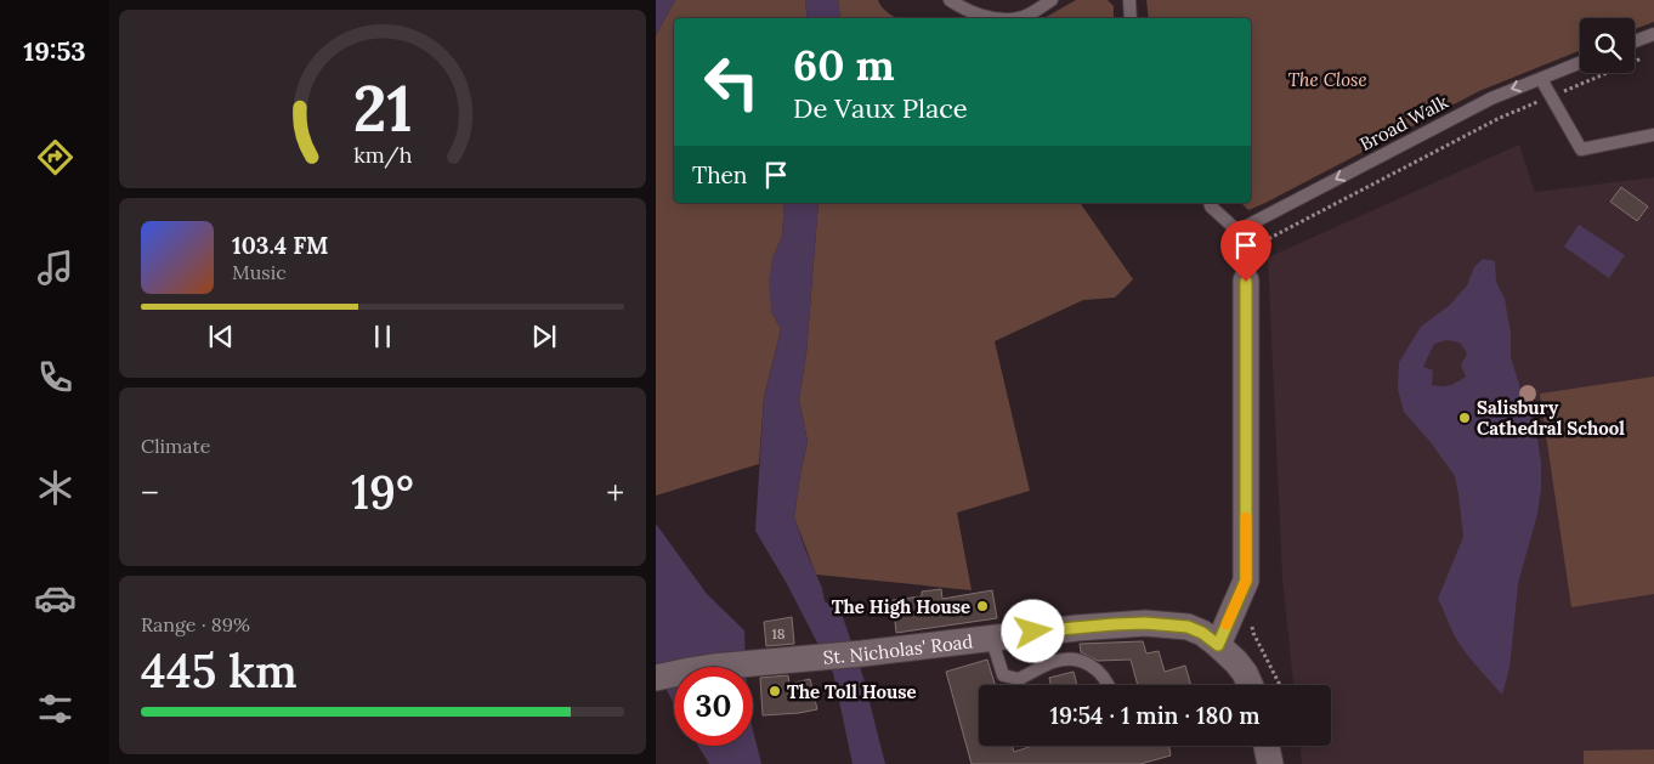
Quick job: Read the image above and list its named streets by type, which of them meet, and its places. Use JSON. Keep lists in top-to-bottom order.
{
  "streets": {
    "street": ["St. Nicholas' Road"],
    "lane": ["Broad Walk"]
  },
  "one_way": ["Broad Walk"],
  "parks": ["The Close"],
  "places": ["Salisbury Cathedral School", "The High House", "The Toll House"],
  "house_numbers": ["18"],
  "page": {
    "tabs": "19:53",
    "turn": ["60 m", "De Vaux Place"],
    "then": "Then",
    "song": ["103.4 FM", "Music"],
    "tile": [
      "Climate",
      ["Range · 89%", "445 km"]
    ],
    "heat": ["−", "19°", "+"],
    "limit": "30",
    "trip": "19:54 · 1 min · 180 m",
    "gauge": ["21", "km/h"]
  }
}
